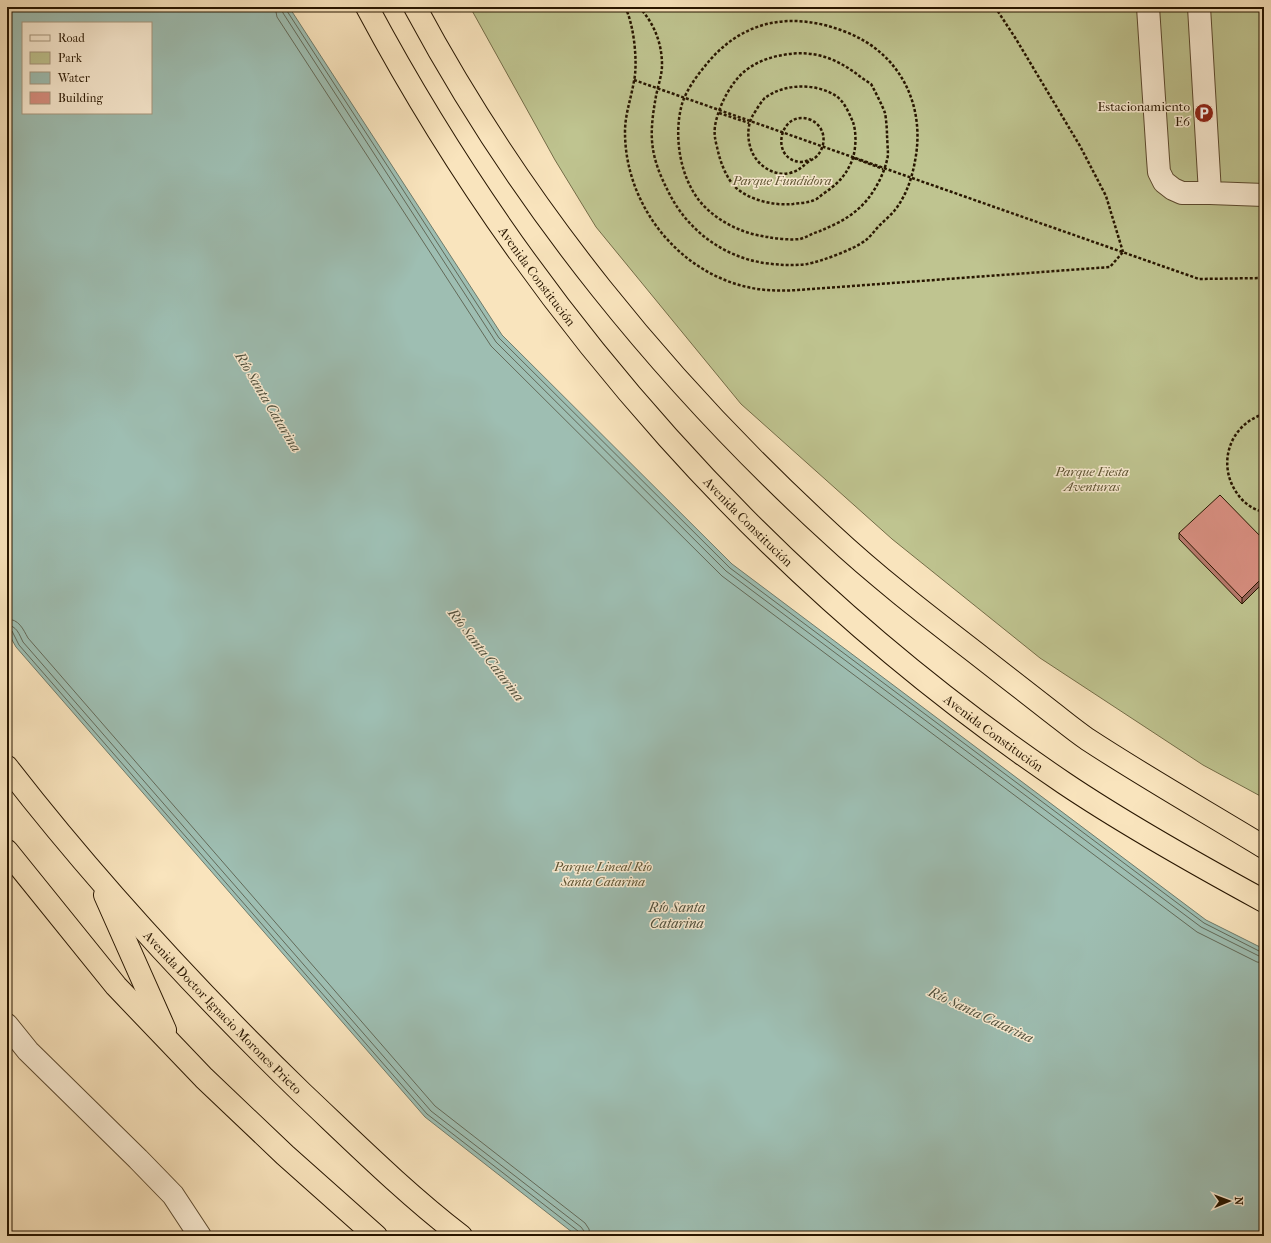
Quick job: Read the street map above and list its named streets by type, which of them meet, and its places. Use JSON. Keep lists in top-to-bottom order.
{
  "streets": {
    "highway": ["Avenida Constitución", "Avenida Doctor Ignacio Morones Prieto"]
  },
  "water": ["Río Santa Catarina"],
  "parks": ["Parque Fundidora", "Parque Fiesta Aventuras", "Parque Lineal Río Santa Catarina"],
  "places": {
    "parking": ["Estacionamiento E6"]
  },
  "legend": [
    "Road",
    "Park",
    "Water",
    "Building"
  ],
  "north": "right"
}
